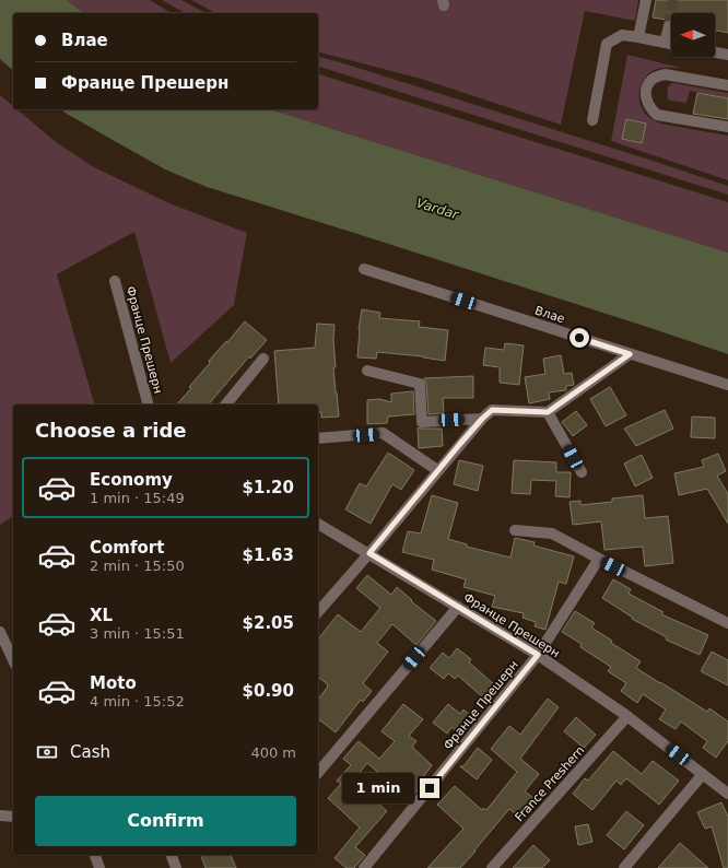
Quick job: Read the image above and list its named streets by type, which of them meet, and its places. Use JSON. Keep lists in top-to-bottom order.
{
  "streets": {
    "street": [
      "Влае",
      "Францe Прешерн",
      "Франце Прешерн",
      "France Preshern"
    ]
  },
  "crossings": [
    ["Францe Прешерн", "Франце Прешерн"],
    ["Францe Прешерн", "France Preshern"]
  ],
  "water": ["Vardar"],
  "north": "left",
  "page": {
    "banner": ["Влае", "Франце Прешерн"],
    "heading": "Choose a ride",
    "list": [
      {
        "name": "Economy",
        "note": "1 min · 15:49",
        "value": "$1.20"
      },
      {
        "name": "Comfort",
        "note": "2 min · 15:50",
        "value": "$1.63"
      },
      {
        "name": "XL",
        "note": "3 min · 15:51",
        "value": "$2.05"
      },
      {
        "name": "Moto",
        "note": "4 min · 15:52",
        "value": "$0.90"
      }
    ],
    "pay": ["Cash", "400 m"],
    "bubble": "1 min",
    "buttons": "Confirm"
  }
}
